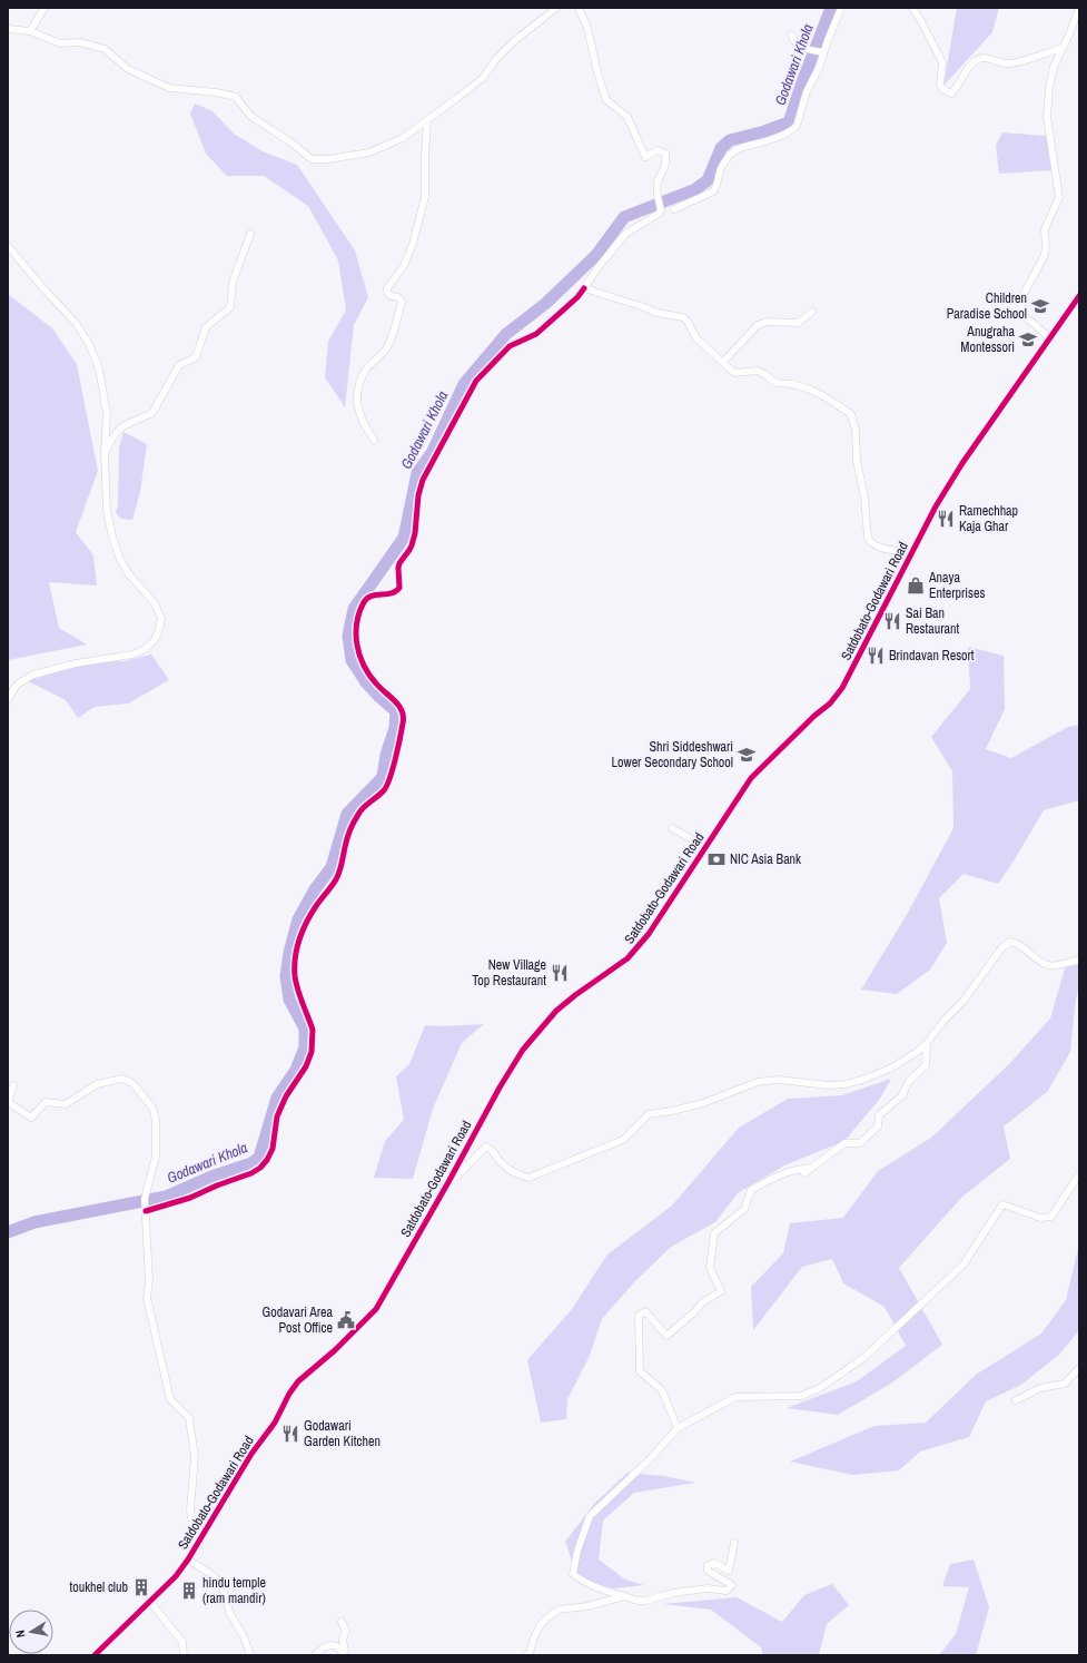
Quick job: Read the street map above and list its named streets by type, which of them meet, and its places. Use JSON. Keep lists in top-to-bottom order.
{
  "streets": {
    "street": ["Satdobato-Godawari Road"]
  },
  "water": ["Godawari Khola"],
  "places": {
    "school or university": ["Children Paradise School", "Anugraha Montessori", "Shri Siddeshwari Lower Secondary School"],
    "restaurant": [
      "Ramechhap Kaja Ghar",
      "Sai Ban Restaurant",
      "Brindavan Resort",
      "New Village Top Restaurant",
      "Godawari Garden Kitchen"
    ],
    "shop": ["Anaya Enterprises"],
    "bank": ["NIC Asia Bank"],
    "public building": ["Godavari Area Post Office"],
    "building": ["toukhel club", "hindu temple (ram mandir)"]
  },
  "north": "left"
}
